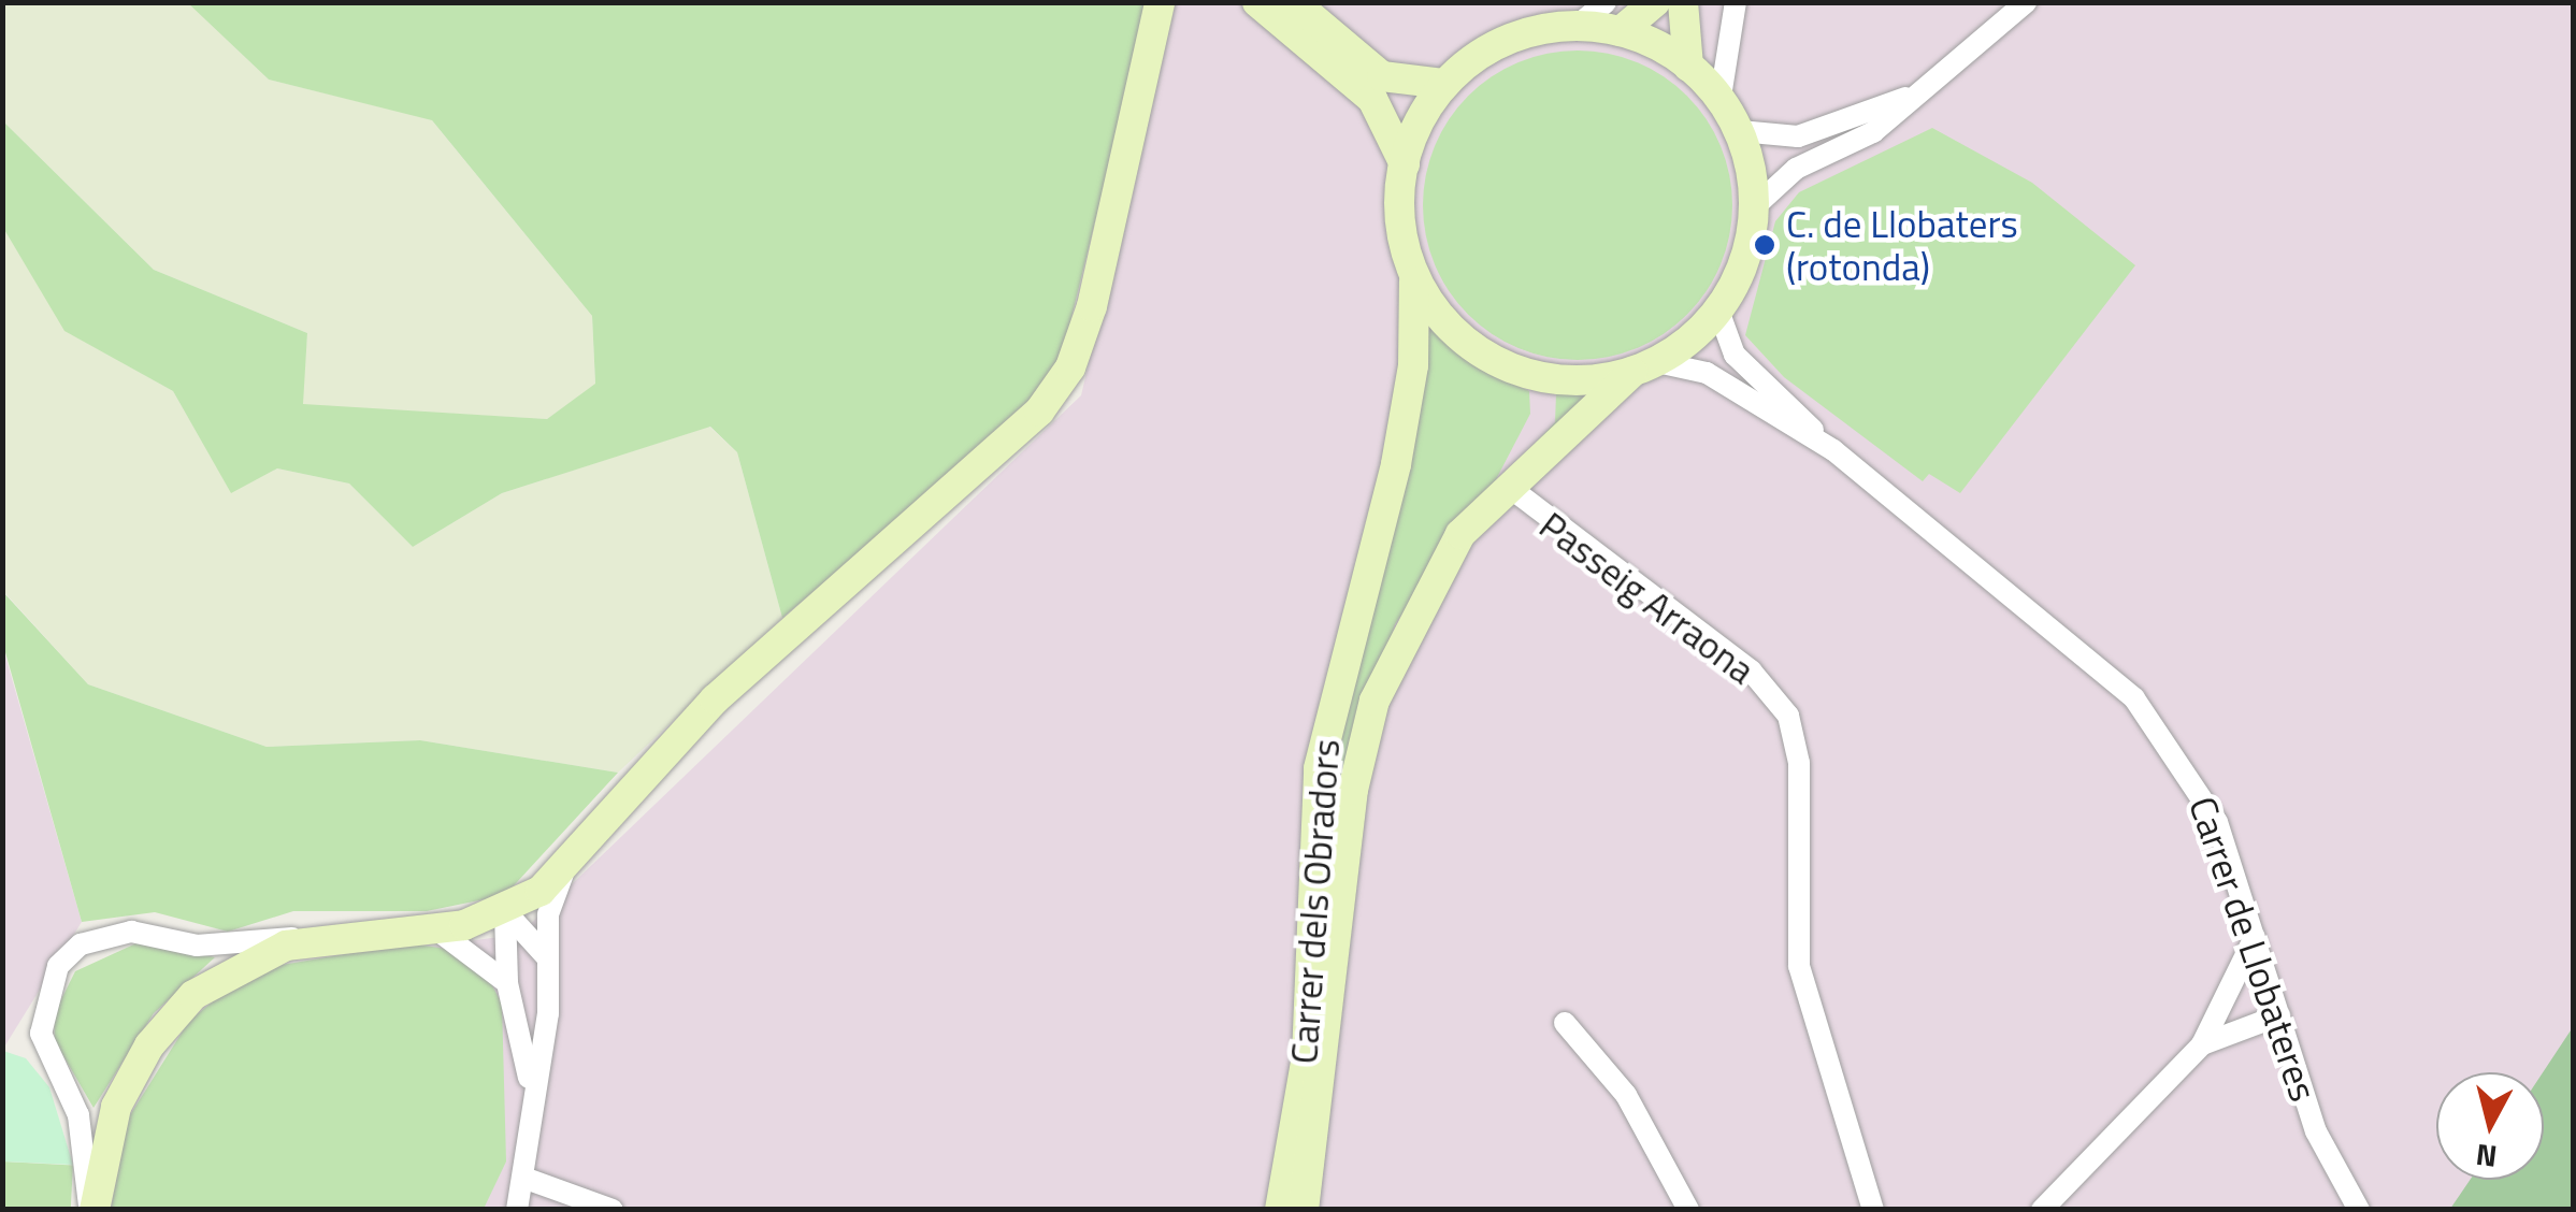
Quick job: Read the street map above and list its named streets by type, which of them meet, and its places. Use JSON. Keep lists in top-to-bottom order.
{
  "streets": {
    "main road": ["Carrer dels Obradors"],
    "street": ["Passeig Arraona", "Carrer de Llobateres"]
  },
  "crossings": [
    ["Carrer dels Obradors", "Carrer de Llobateres"]
  ],
  "places": ["C. de Llobaters (rotonda)"],
  "north": "bottom"
}
